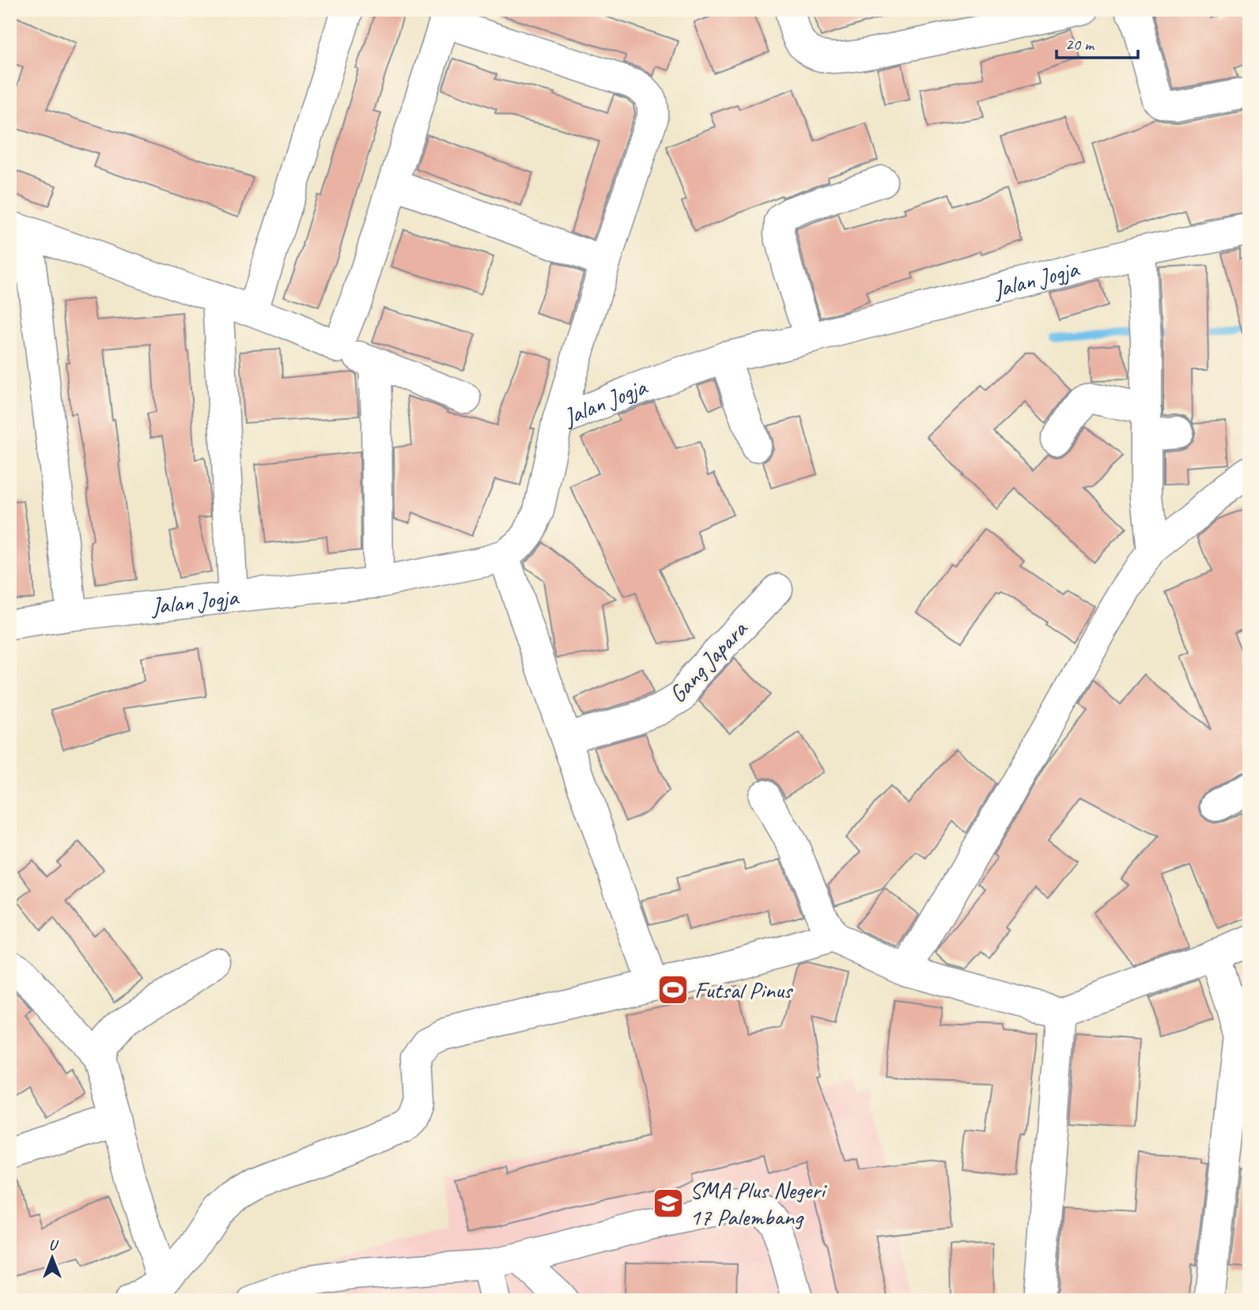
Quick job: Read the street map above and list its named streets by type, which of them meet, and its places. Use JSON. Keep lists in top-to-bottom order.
{
  "streets": {
    "street": ["Jalan Jogja", "Gang Japara"]
  },
  "places": {
    "sports": ["Futsal Pinus"],
    "school or university": ["SMA Plus Negeri 17 Palembang"]
  },
  "scale_bar": "20 m",
  "north": "top"
}
